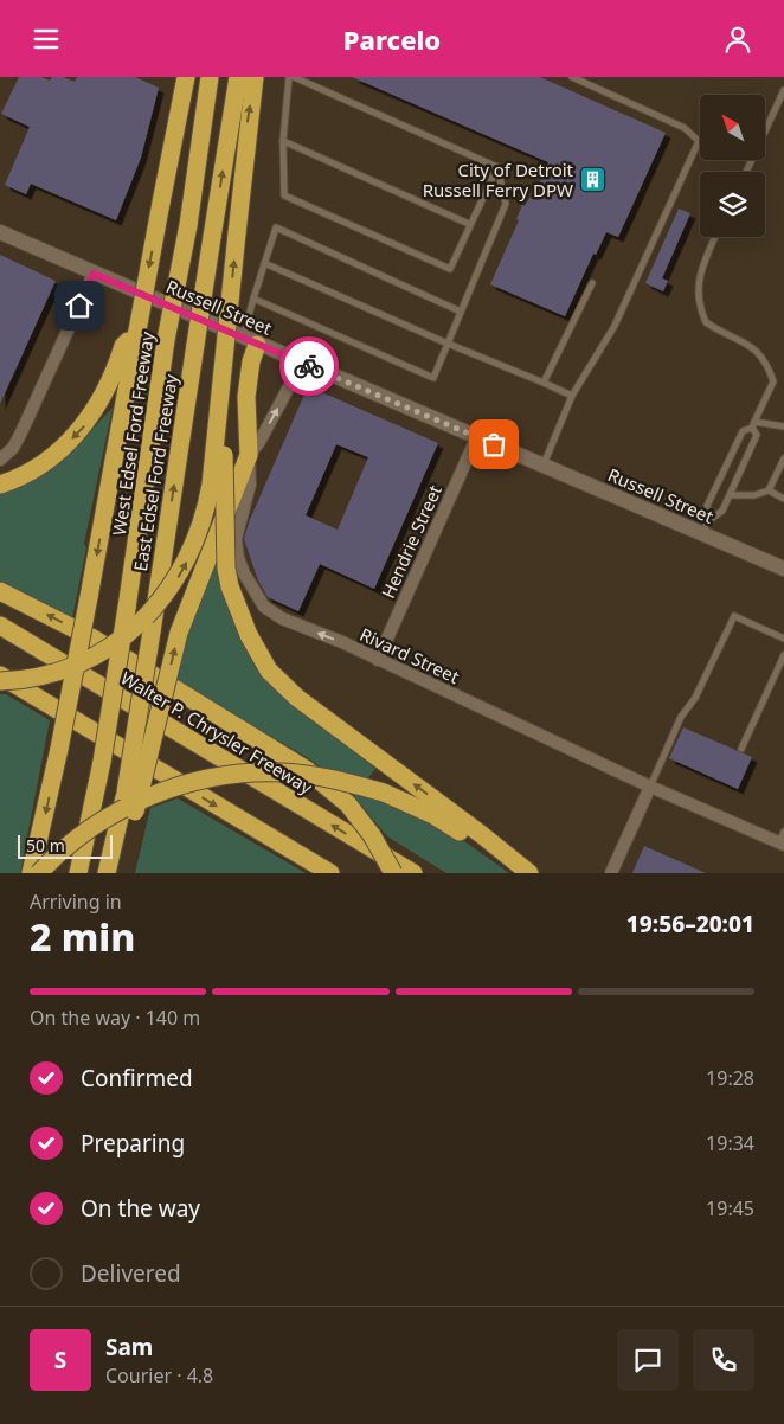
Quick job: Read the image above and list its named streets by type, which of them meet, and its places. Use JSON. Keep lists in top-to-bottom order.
{
  "streets": {
    "highway": ["West Edsel Ford Freeway", "East Edsel Ford Freeway", "Walter P. Chrysler Freeway"],
    "street": ["Russell Street", "Hendrie Street", "Rivard Street"]
  },
  "crossings": [
    ["Russell Street", "Hendrie Street"],
    ["Hendrie Street", "Rivard Street"]
  ],
  "places": {
    "building": ["City of Detroit Russell Ferry DPW"]
  },
  "scale_bar": "50 m",
  "north": "top left",
  "page": {
    "header": "Parcelo",
    "scale": "50 m",
    "heading": ["2 min", "Arriving in", "19:56–20:01"],
    "panel": ["Sam", "Courier · 4.8"],
    "bar": "On the way · 140 m",
    "list": [
      ["Confirmed", "19:28"],
      ["Preparing", "19:34"],
      ["On the way", "19:45"],
      "Delivered"
    ],
    "round": "S"
  }
}
